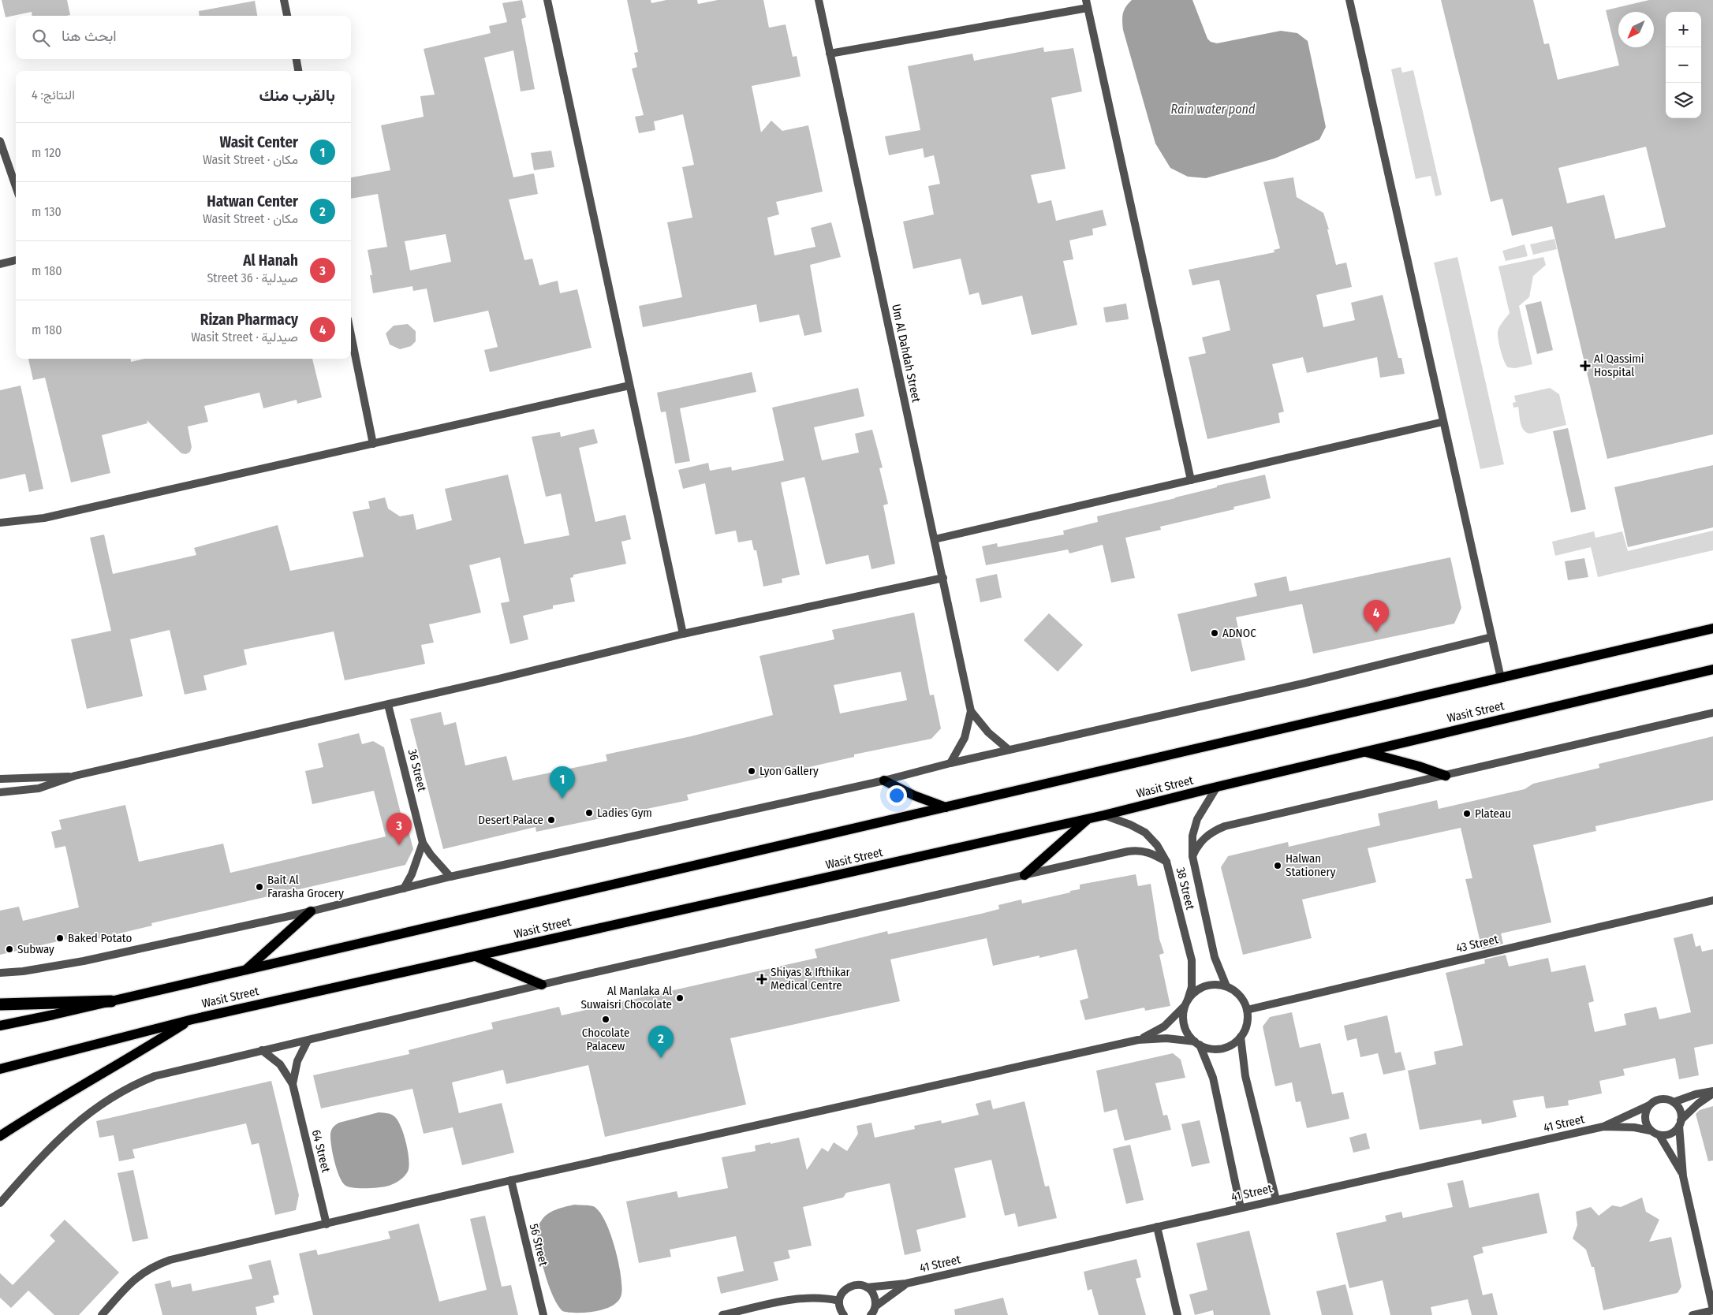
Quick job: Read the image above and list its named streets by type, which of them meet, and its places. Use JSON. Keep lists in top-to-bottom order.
{
  "streets": {
    "main road": ["Wasit Street"],
    "street": [
      "Um Al Dahdah Street",
      "36 Street",
      "38 Street",
      "43 Street",
      "41 Street",
      "64 Street",
      "56 Street"
    ]
  },
  "crossings": [
    ["Wasit Street", "38 Street"],
    ["38 Street", "43 Street"]
  ],
  "water": ["Rain water pond"],
  "places": {
    "health": ["Al Qassimi Hospital", "Shiyas & Ifthikar Medical Centre"],
    "other": [
      "ADNOC",
      "Lyon Gallery",
      "Ladies Gym",
      "Plateau",
      "Desert Palace",
      "Halwan Stationery",
      "Bait Al Farasha Grocery",
      "Baked Potato",
      "Subway",
      "Al Manlaka Al Suwaisri Chocolate",
      "Chocolate Palacew"
    ]
  },
  "north": "bottom left",
  "page": {
    "map_buttons": ["+", "−"],
    "search": "ابحث هنا",
    "heading": ["بالقرب منك", "النتائج: 4"],
    "list": [
      {
        "mark": "1",
        "name": "Wasit Center",
        "note": "مكان · Wasit Street",
        "value": "120 m"
      },
      {
        "mark": "2",
        "name": "Hatwan Center",
        "note": "مكان · Wasit Street",
        "value": "130 m"
      },
      {
        "mark": "3",
        "name": "Al Hanah",
        "note": "صيدلية · 36 Street",
        "value": "180 m"
      },
      {
        "mark": "4",
        "name": "Rizan Pharmacy",
        "note": "صيدلية · Wasit Street",
        "value": "180 m"
      }
    ],
    "pins": [
      "4",
      "1",
      "3",
      "2"
    ]
  }
}
